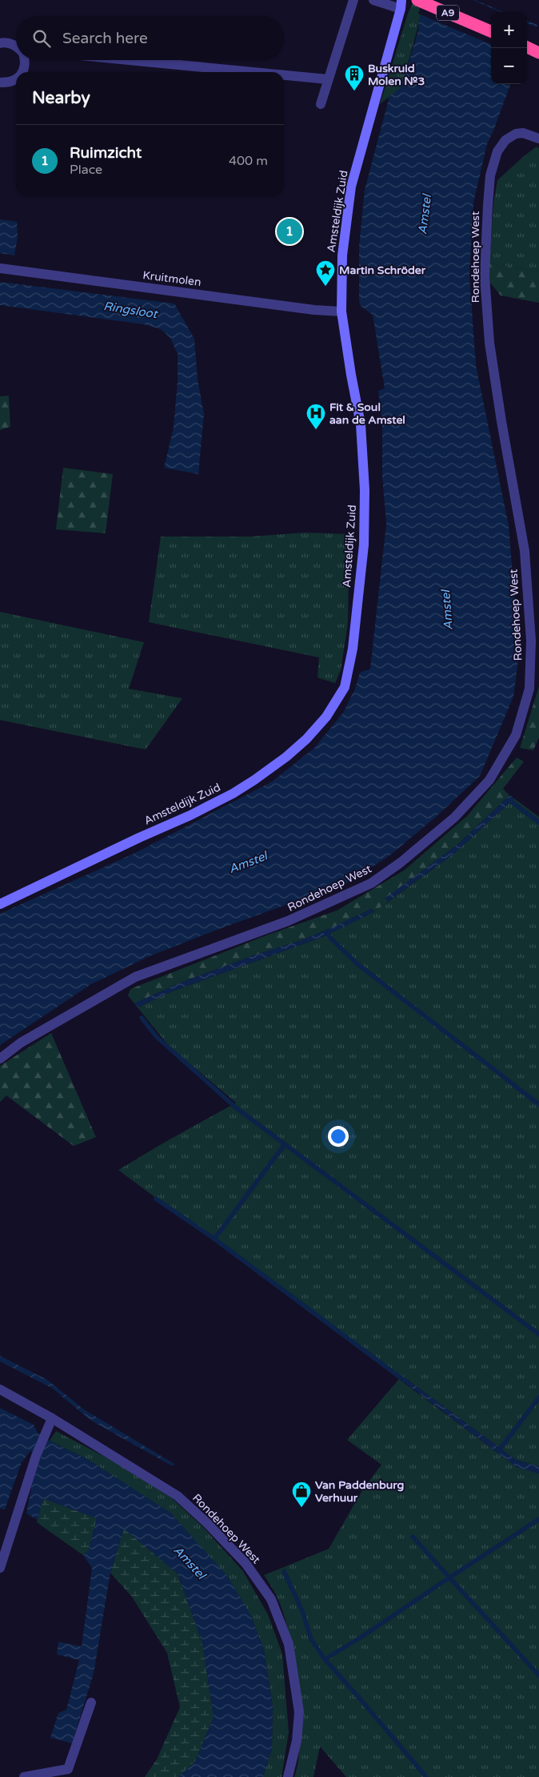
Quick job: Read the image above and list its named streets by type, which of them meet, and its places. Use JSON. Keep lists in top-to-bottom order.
{
  "streets": {
    "highway": ["A9"],
    "street": ["Amsteldijk Zuid", "Rondehoep West", "Kruitmolen"]
  },
  "crossings": [
    ["Amsteldijk Zuid", "Kruitmolen"]
  ],
  "water": ["Amstel", "Ringsloot"],
  "places": {
    "building": ["Buskruid Molen №3"],
    "place": ["Martin Schröder"],
    "hospital": ["Fit & Soul aan de Amstel"],
    "shop": ["Van Paddenburg Verhuur"]
  },
  "page": {
    "map_buttons": ["+", "−"],
    "search": "Search here",
    "heading": "Nearby",
    "list": [
      {
        "mark": "1",
        "name": "Ruimzicht",
        "note": "Place",
        "value": "400 m"
      }
    ],
    "pins": "1"
  }
}
